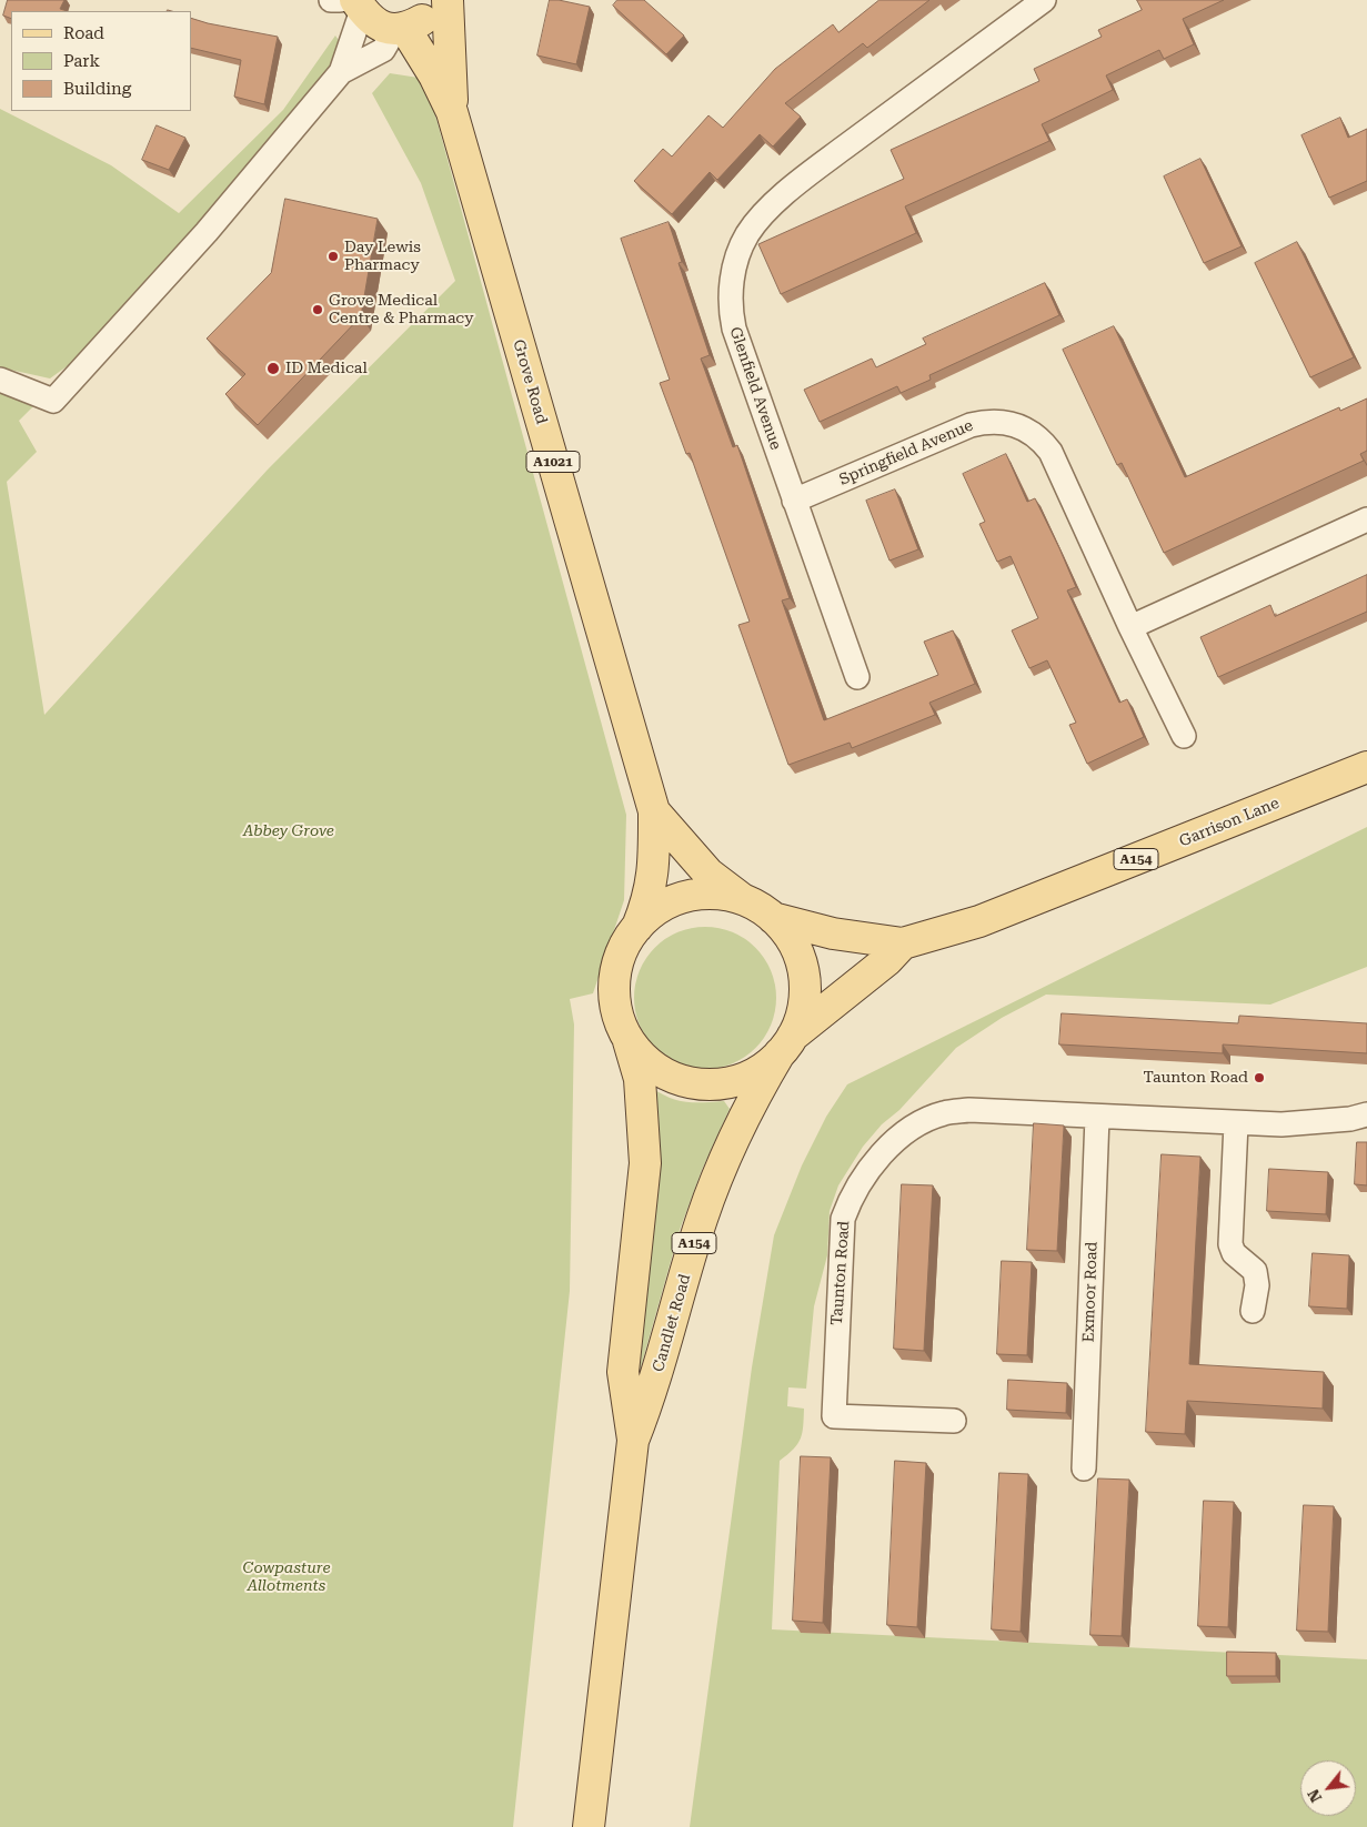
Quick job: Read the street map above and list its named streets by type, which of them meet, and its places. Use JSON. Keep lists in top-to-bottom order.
{
  "streets": {
    "main road": [
      "Grove Road",
      "A1021",
      "Garrison Lane",
      "A154",
      "Candlet Road"
    ],
    "street": [
      "Glenfield Avenue",
      "Springfield Avenue",
      "Taunton Road",
      "Exmoor Road"
    ]
  },
  "crossings": [
    ["Grove Road", "Garrison Lane"],
    ["Grove Road", "A154"],
    ["Grove Road", "Candlet Road"],
    ["Glenfield Avenue", "Springfield Avenue"],
    ["Garrison Lane", "A154"],
    ["Garrison Lane", "Candlet Road"],
    ["A154", "Candlet Road"],
    ["Taunton Road", "Exmoor Road"]
  ],
  "parks": ["Abbey Grove", "Cowpasture Allotments"],
  "places": [
    "Day Lewis Pharmacy",
    "Grove Medical Centre & Pharmacy",
    "ID Medical",
    "Taunton Road"
  ],
  "legend": ["Road", "Park", "Building"],
  "north": "bottom left"
}
